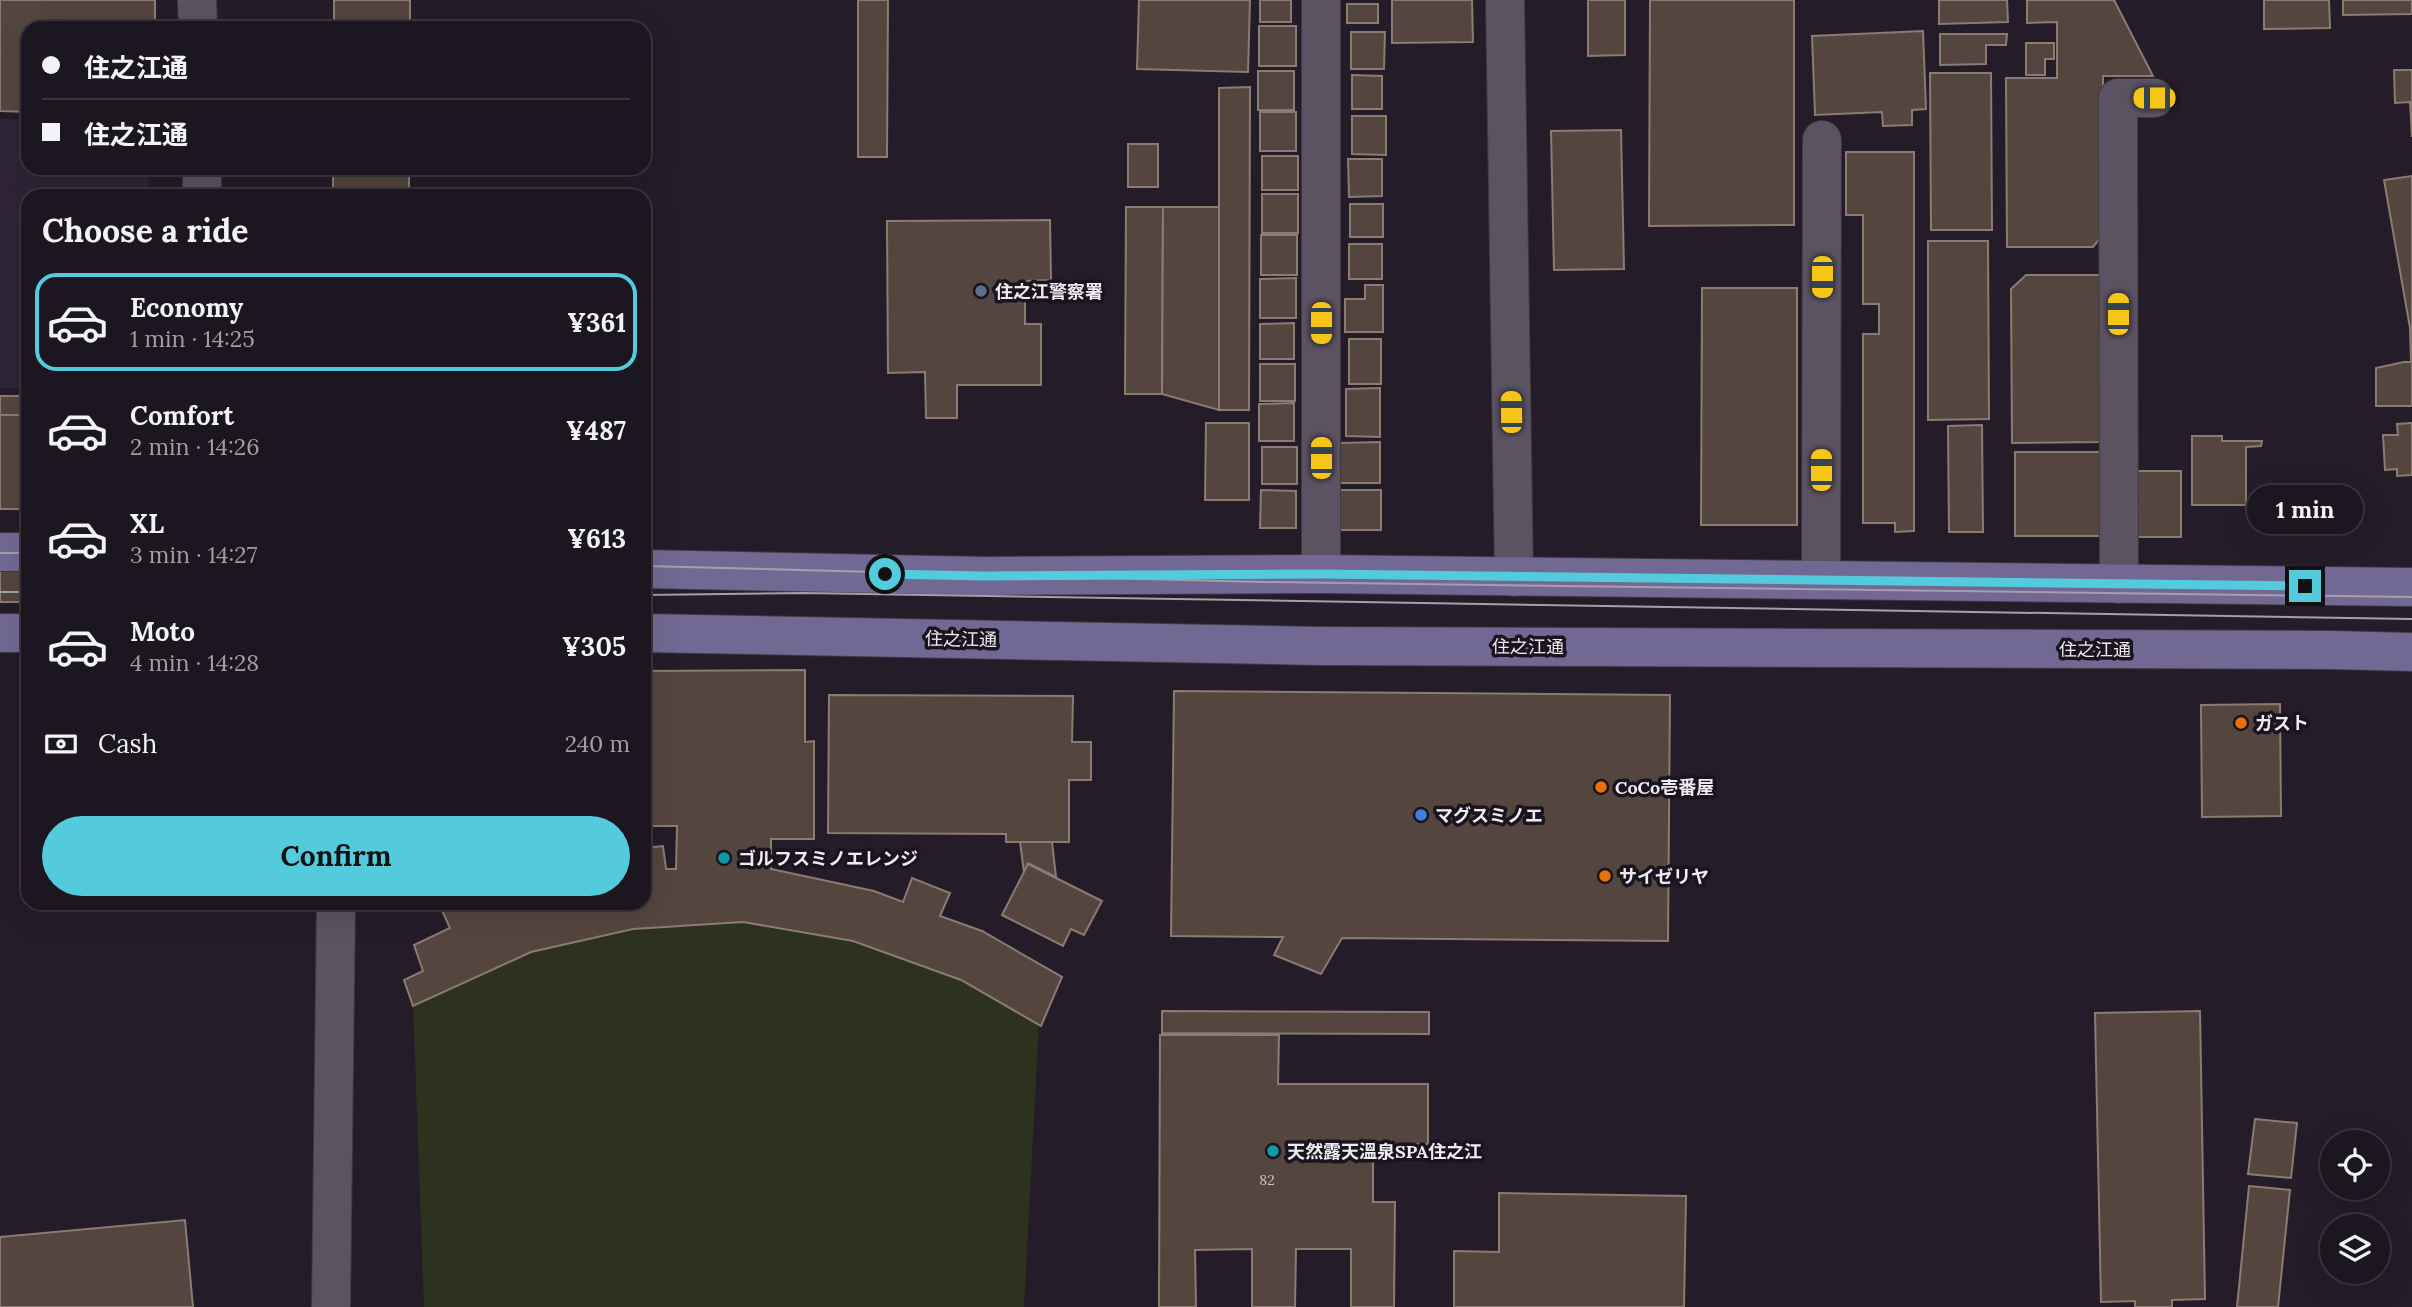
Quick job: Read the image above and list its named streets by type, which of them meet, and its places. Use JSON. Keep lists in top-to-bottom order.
{
  "streets": {
    "main road": ["住之江通"]
  },
  "places": [
    "住之江警察署",
    "ガスト",
    "CoCo壱番屋",
    "マグスミノエ",
    "ゴルフスミノエレンジ",
    "サイゼリヤ",
    "天然露天溫泉SPA住之江"
  ],
  "house_numbers": ["82"],
  "page": {
    "banner": ["住之江通", "住之江通"],
    "heading": "Choose a ride",
    "list": [
      {
        "name": "Economy",
        "note": "1 min · 14:25",
        "value": "¥361"
      },
      {
        "name": "Comfort",
        "note": "2 min · 14:26",
        "value": "¥487"
      },
      {
        "name": "XL",
        "note": "3 min · 14:27",
        "value": "¥613"
      },
      {
        "name": "Moto",
        "note": "4 min · 14:28",
        "value": "¥305"
      }
    ],
    "bubble": "1 min",
    "pay": ["Cash", "240 m"],
    "buttons": "Confirm"
  }
}
